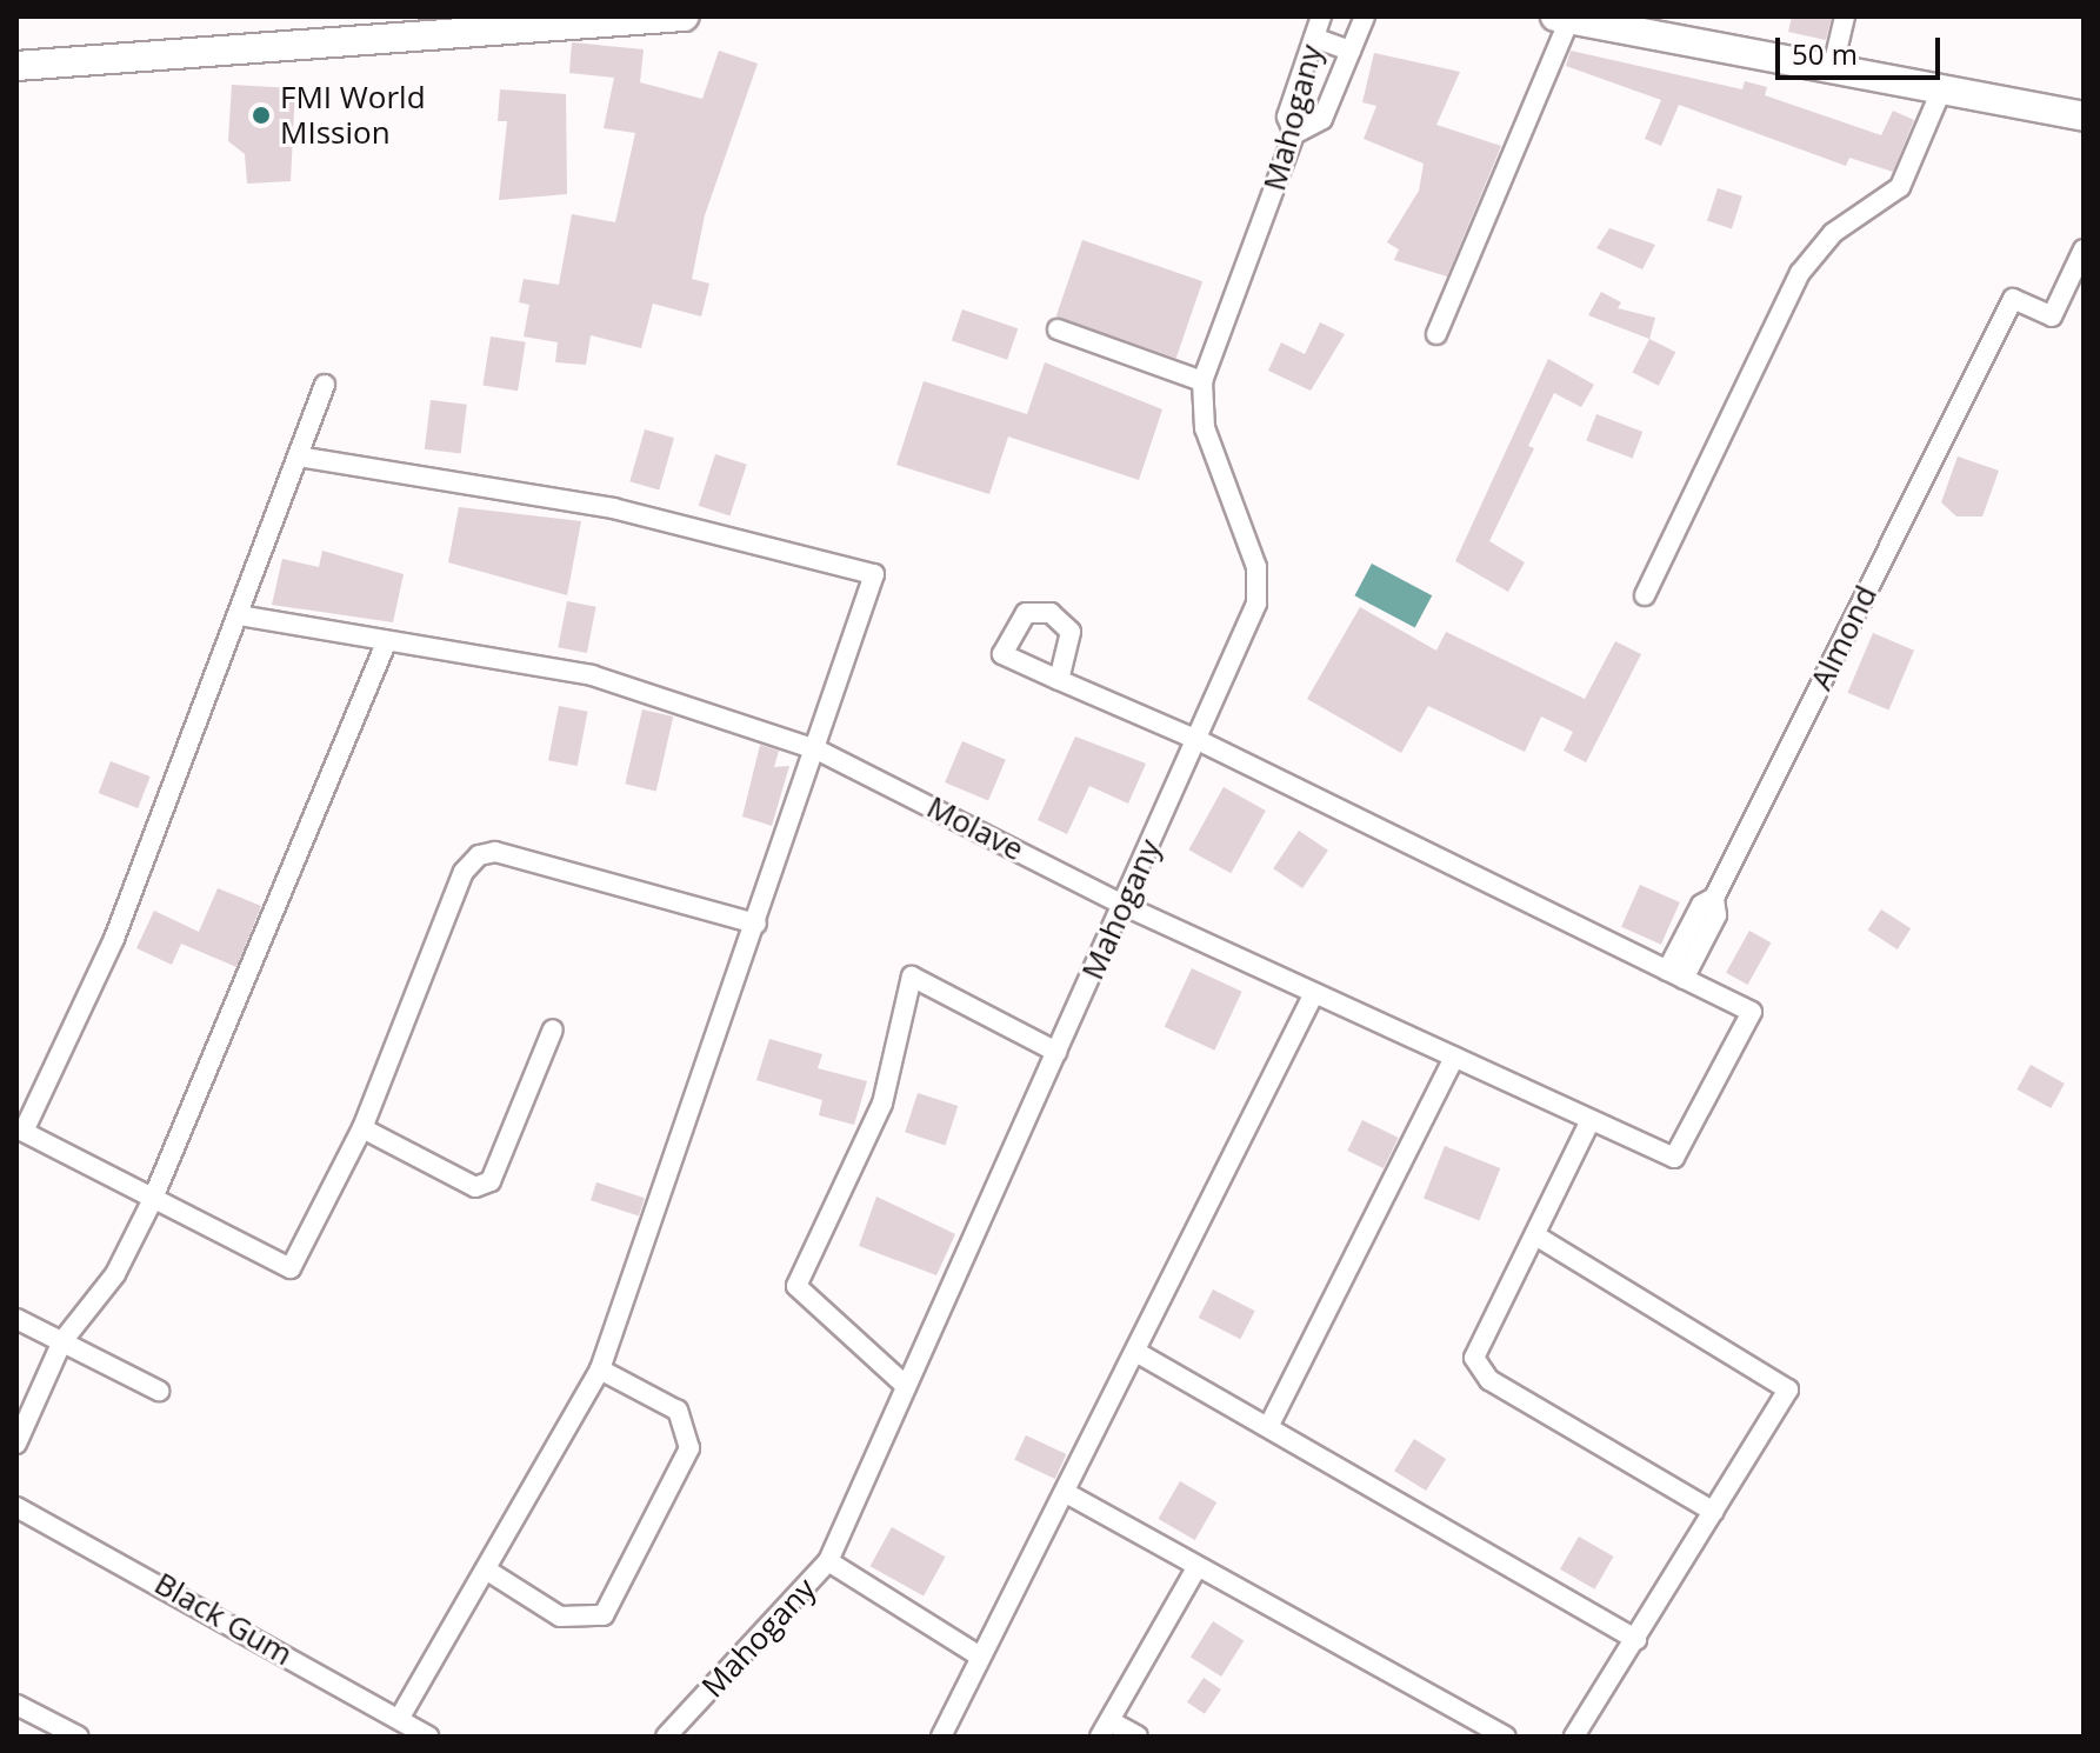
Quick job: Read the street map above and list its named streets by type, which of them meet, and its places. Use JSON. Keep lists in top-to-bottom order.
{
  "streets": {
    "street": [
      "Mahogany",
      "Almond",
      "Molave",
      "Black Gum"
    ]
  },
  "crossings": [
    ["Mahogany", "Molave"],
    ["Almond", "Molave"]
  ],
  "places": ["FMI World MIssion"],
  "scale_bar": "50 m"
}
